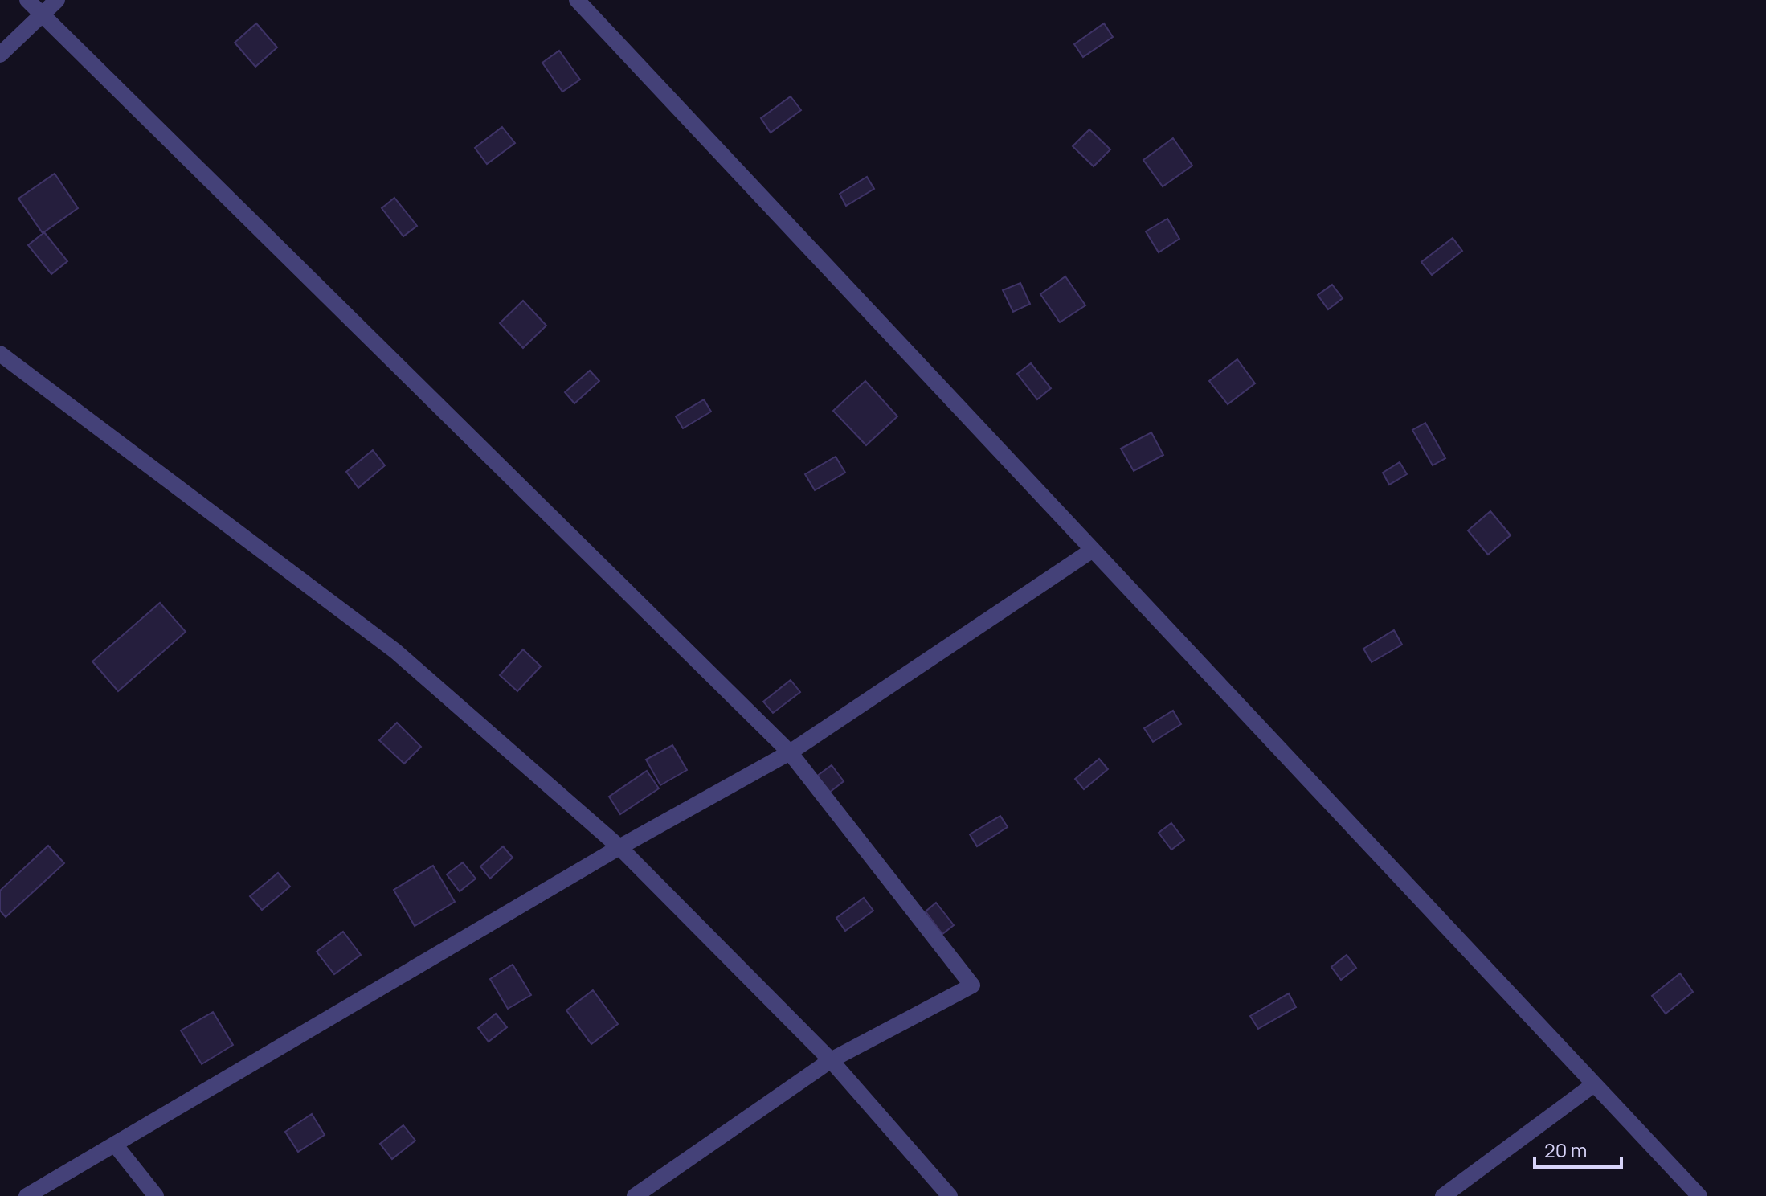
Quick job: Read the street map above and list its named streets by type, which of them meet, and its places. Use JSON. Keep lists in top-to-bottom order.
{
  "scale_bar": "20 m"
}
